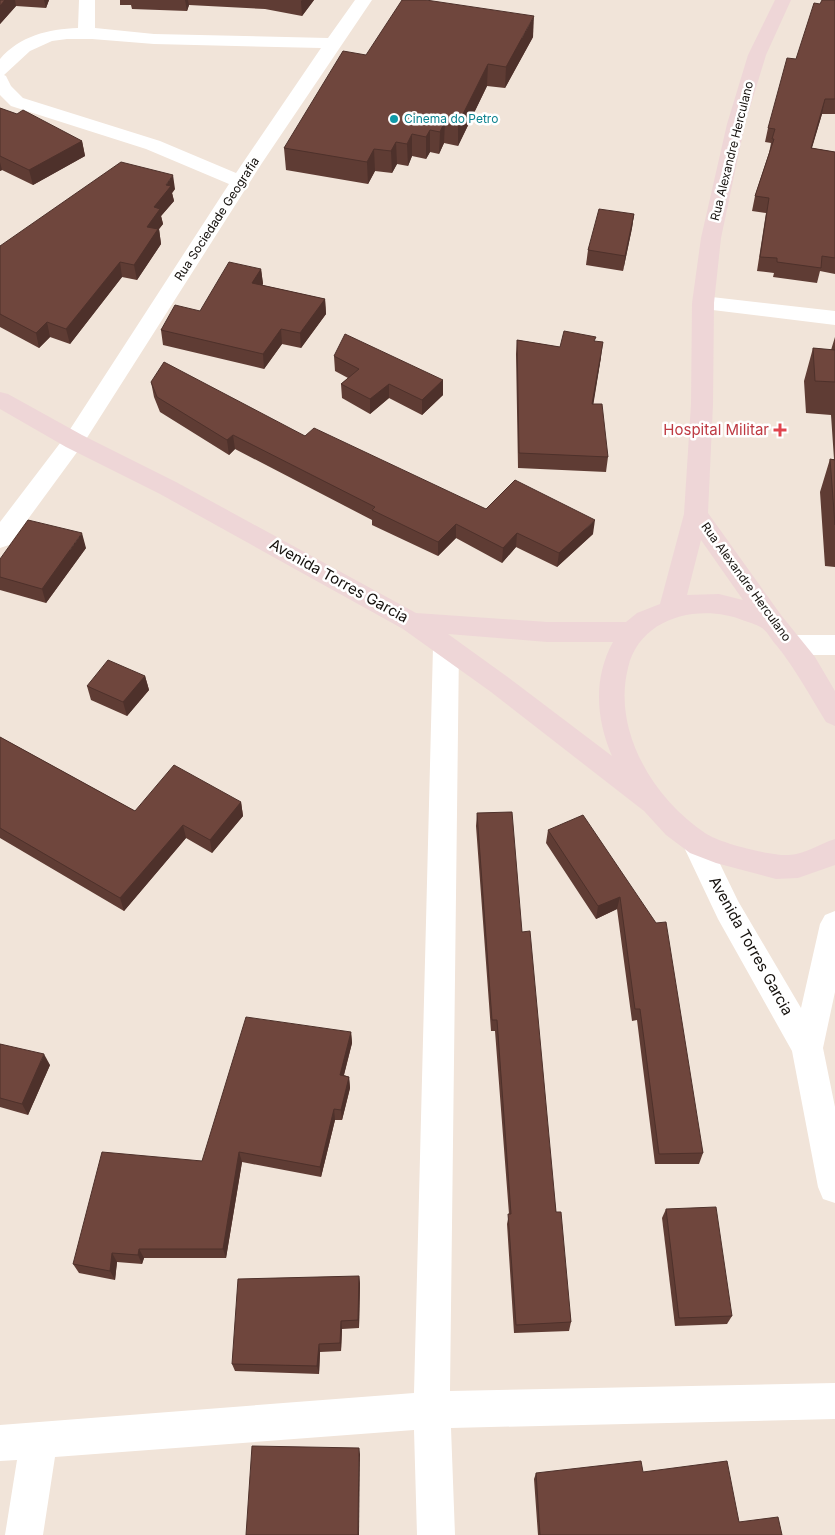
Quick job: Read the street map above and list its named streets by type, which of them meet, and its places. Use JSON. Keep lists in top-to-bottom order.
{
  "streets": {
    "main road": ["Rua Alexandre Herculano", "Avenida Torres Garcia"],
    "street": ["Rua Sociedade Geografia"]
  },
  "crossings": [
    ["Rua Sociedade Geografia", "Avenida Torres Garcia"]
  ],
  "places": {
    "other": ["Cinema do Petro"],
    "health": ["Hospital Militar"]
  }
}
